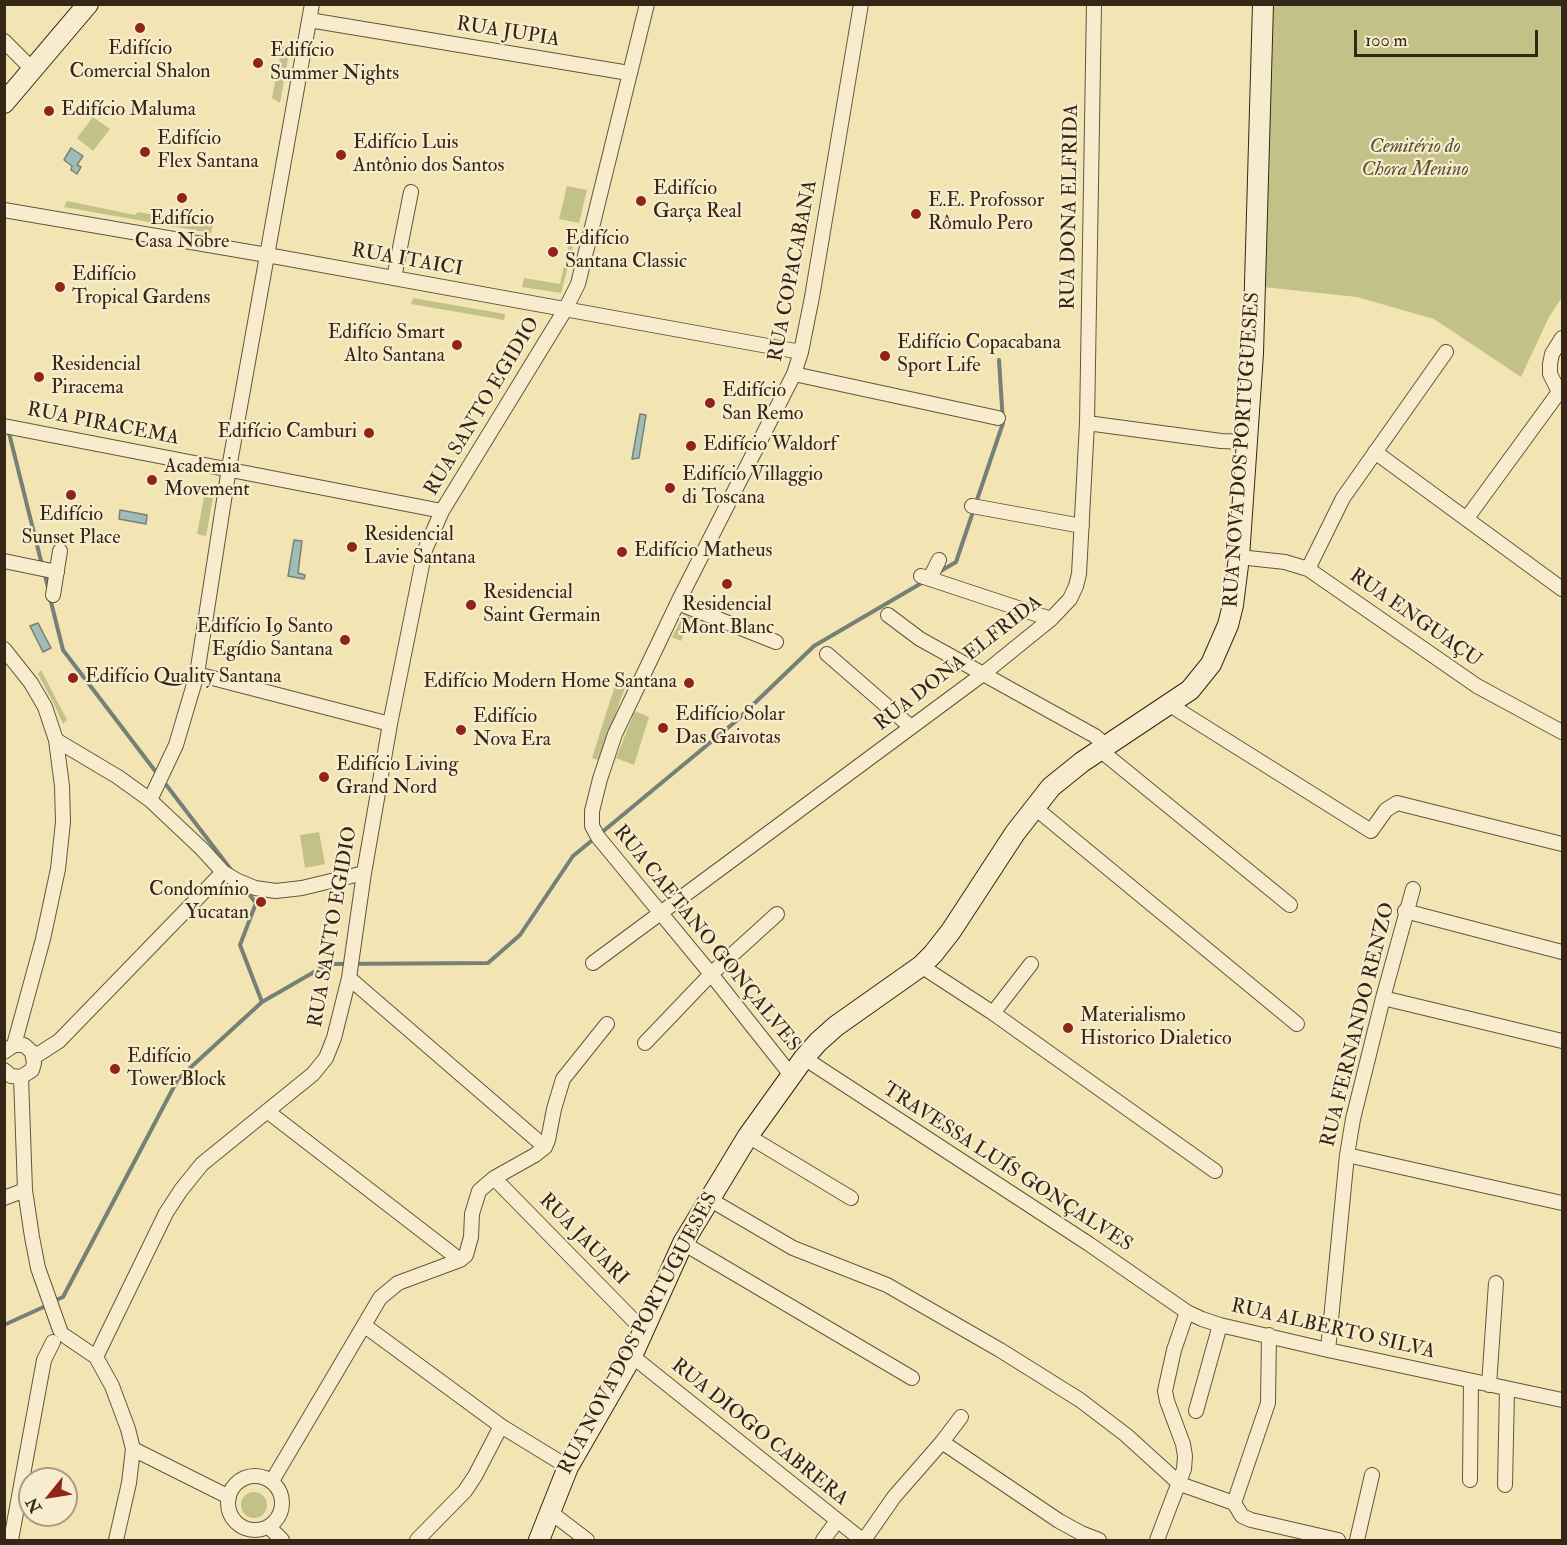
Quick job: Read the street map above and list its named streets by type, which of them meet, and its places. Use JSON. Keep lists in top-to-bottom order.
{
  "streets": {
    "street": [
      "RUA JUPIA",
      "RUA DONA ELFRIDA",
      "RUA ITAICI",
      "RUA COPACABANA",
      "RUA SANTO EGIDIO",
      "RUA PIRACEMA",
      "RUA NOVA DOS PORTUGUESES",
      "RUA ENGUAÇU",
      "RUA CAETANO GONÇALVES",
      "RUA FERNANDO RENZO",
      "TRAVESSA LUÍS GONÇALVES",
      "RUA JAUARI",
      "RUA ALBERTO SILVA",
      "RUA DIOGO CABRERA"
    ]
  },
  "crossings": [
    ["RUA JUPIA", "RUA SANTO EGIDIO"],
    ["RUA DONA ELFRIDA", "RUA CAETANO GONÇALVES"],
    ["RUA ITAICI", "RUA COPACABANA"],
    ["RUA ITAICI", "RUA SANTO EGIDIO"],
    ["RUA COPACABANA", "RUA CAETANO GONÇALVES"],
    ["RUA SANTO EGIDIO", "RUA PIRACEMA"],
    ["RUA NOVA DOS PORTUGUESES", "RUA ENGUAÇU"],
    ["RUA NOVA DOS PORTUGUESES", "RUA CAETANO GONÇALVES"],
    ["RUA NOVA DOS PORTUGUESES", "TRAVESSA LUÍS GONÇALVES"],
    ["RUA NOVA DOS PORTUGUESES", "RUA JAUARI"],
    ["RUA NOVA DOS PORTUGUESES", "RUA DIOGO CABRERA"],
    ["RUA FERNANDO RENZO", "RUA ALBERTO SILVA"],
    ["TRAVESSA LUÍS GONÇALVES", "RUA ALBERTO SILVA"]
  ],
  "parks": ["Cemitério do Chora Menino"],
  "places": [
    "Edifício Comercial Shalon",
    "Edifício Summer Nights",
    "Edifício Maluma",
    "Edifício Flex Santana",
    "Edifício Luis Antônio dos Santos",
    "Edifício Casa Nobre",
    "Edifício Garça Real",
    "E.E. Profossor Rômulo Pero",
    "Edifício Santana Classic",
    "Edifício Tropical Gardens",
    "Edifício Smart Alto Santana",
    "Edifício Copacabana Sport Life",
    "Residencial Piracema",
    "Edifício San Remo",
    "Edifício Camburi",
    "Edifício Waldorf",
    "Academia Movement",
    "Edifício Villaggio di Toscana",
    "Edifício Sunset Place",
    "Residencial Lavie Santana",
    "Edifício Matheus",
    "Residencial Mont Blanc",
    "Residencial Saint Germain",
    "Edifício I9 Santo Egídio Santana",
    "Edifício Quality Santana",
    "Edifício Modern Home Santana",
    "Edifício Solar Das Gaivotas",
    "Edifício Nova Era",
    "Edifício Living Grand Nord",
    "Condomínio Yucatan",
    "Materialismo Historico Dialetico",
    "Edifício Tower Block"
  ],
  "scale_bar": "100 m",
  "north": "bottom left"
}
